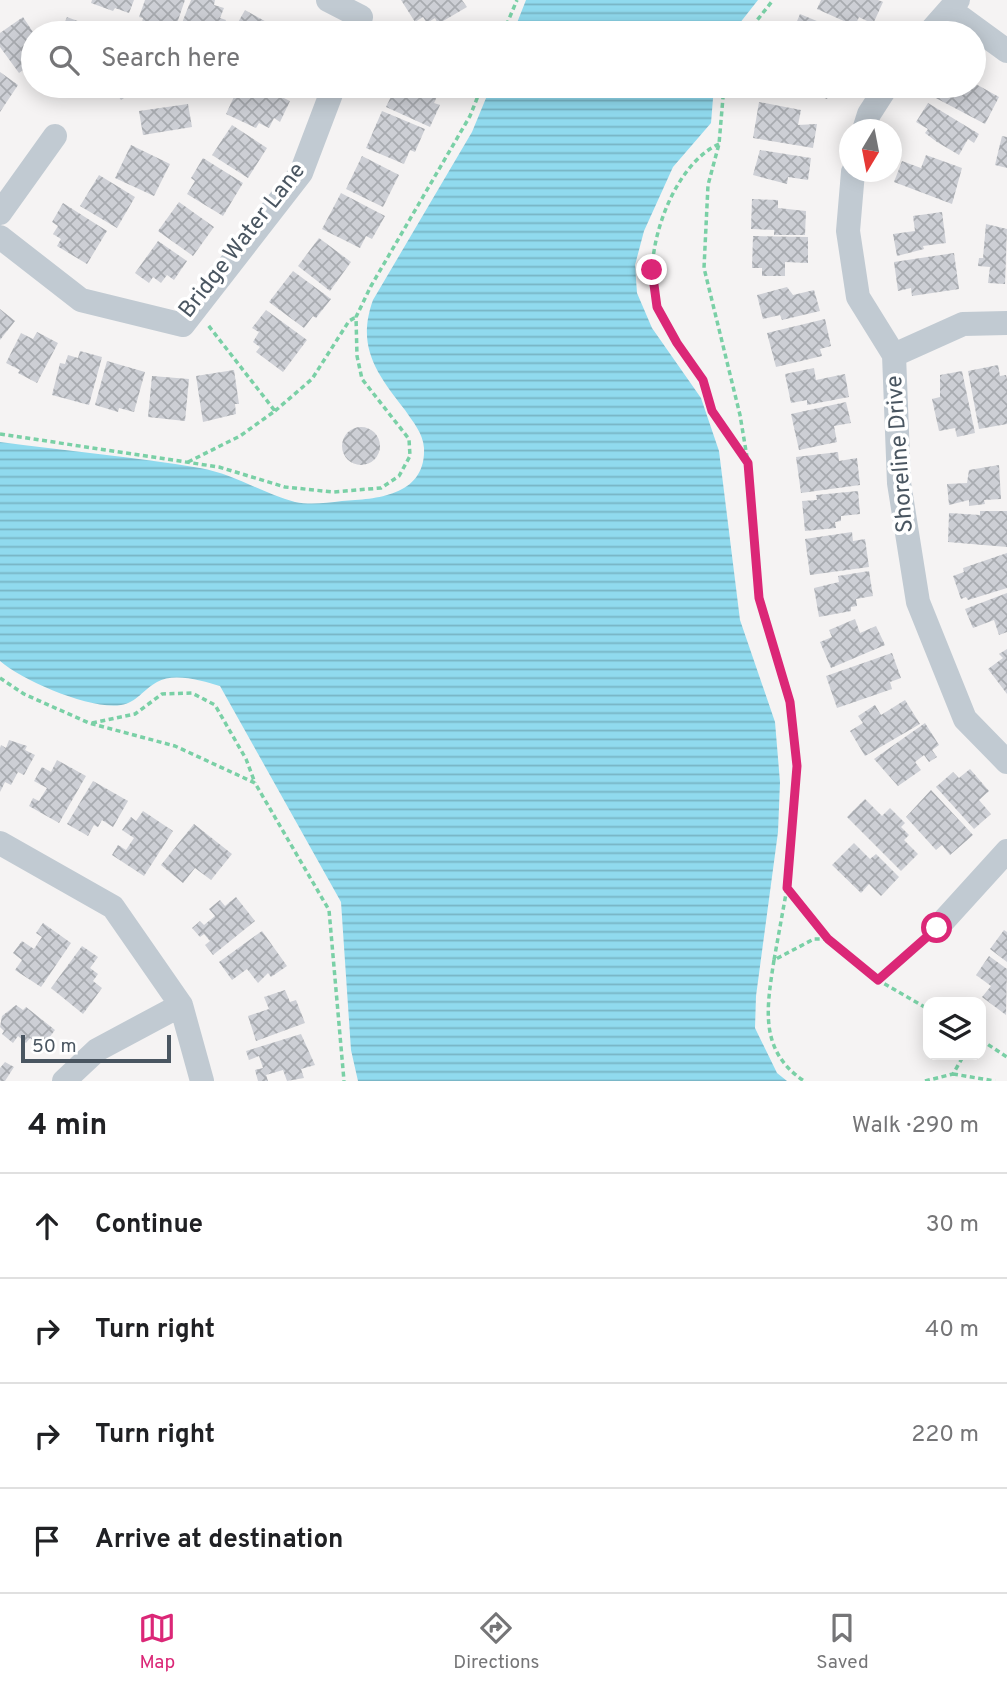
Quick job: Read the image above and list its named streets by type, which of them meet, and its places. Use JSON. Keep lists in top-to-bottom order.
{
  "streets": {
    "street": ["Bridge Water Lane", "Shoreline Drive"]
  },
  "scale_bar": "50 m",
  "north": "bottom",
  "page": {
    "search": "Search here",
    "scale": "50 m",
    "heading": ["4 min", "Walk · 290 m"],
    "list": [
      ["Continue", "30 m"],
      ["Turn right", "40 m"],
      ["Turn right", "220 m"],
      "Arrive at destination"
    ],
    "nav": ["Map", "Directions", "Saved"]
  }
}
